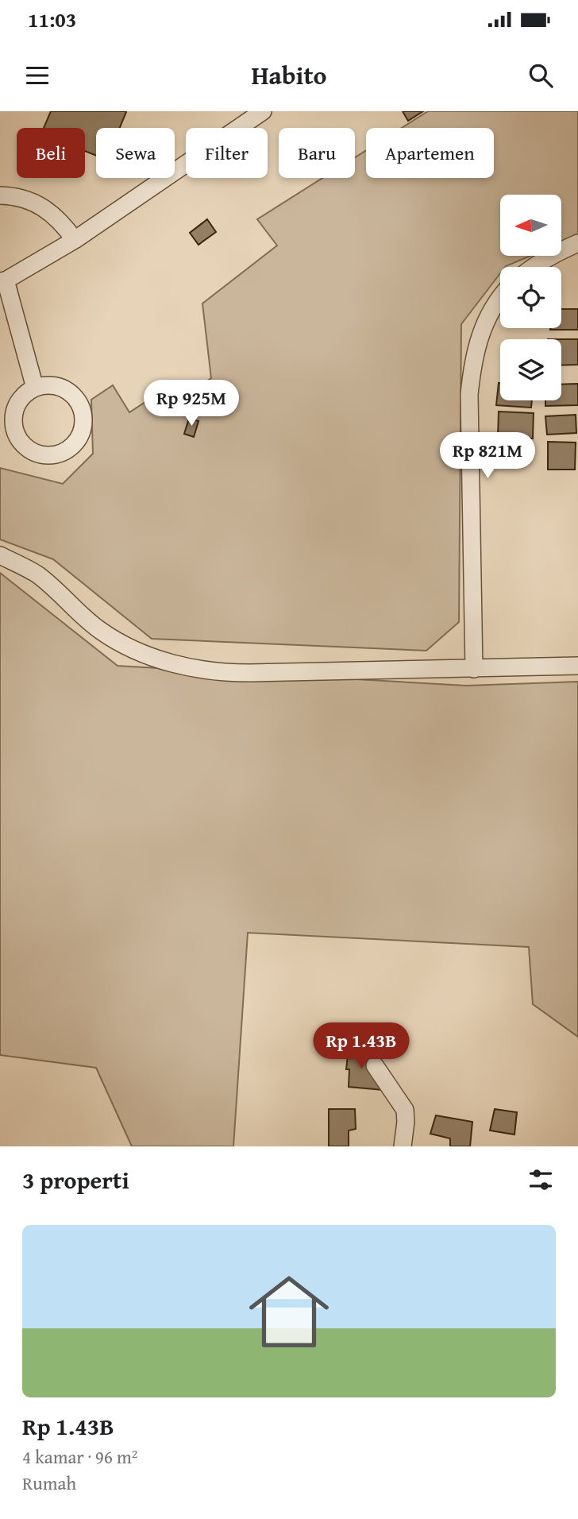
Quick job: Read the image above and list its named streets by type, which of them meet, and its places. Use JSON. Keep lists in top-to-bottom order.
{
  "north": "left",
  "page": {
    "status": "11:03",
    "header": "Habito",
    "chip": [
      "Beli",
      "Sewa",
      "Filter",
      "Baru",
      "Apartemen"
    ],
    "price": ["Rp 925M", "Rp 821M", "Rp 1.43B"],
    "heading": "3 properti",
    "list": [
      {
        "name": "Rp 1.43B",
        "note": "4 kamar · 96 m² · Rumah"
      }
    ]
  }
}
